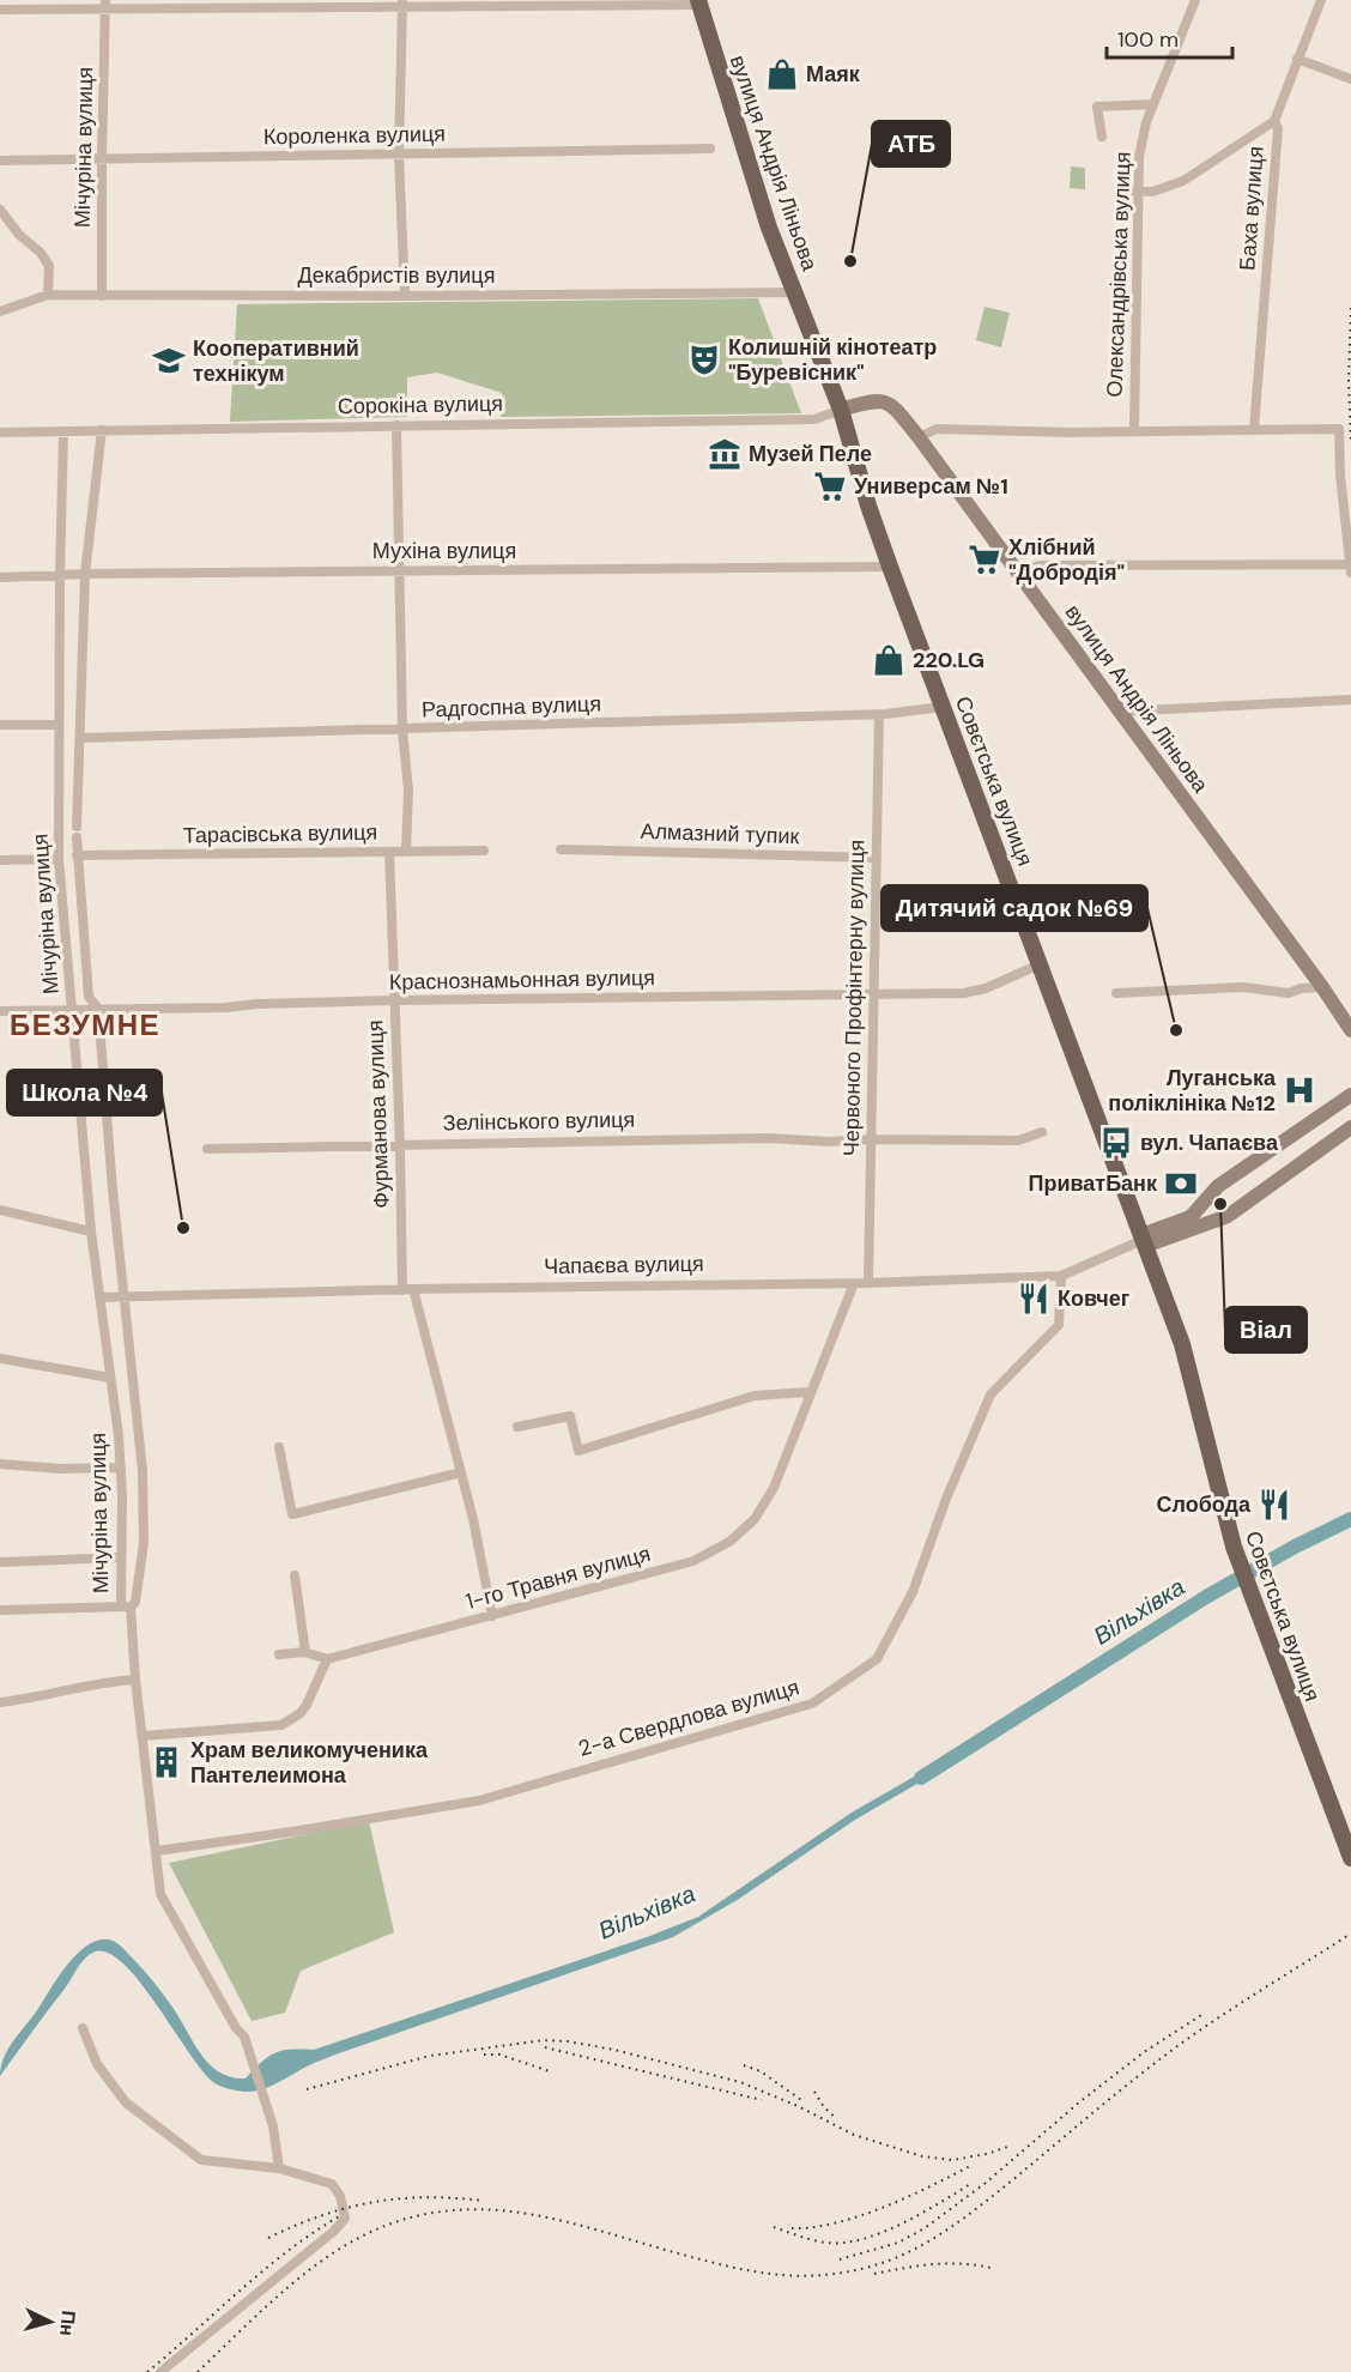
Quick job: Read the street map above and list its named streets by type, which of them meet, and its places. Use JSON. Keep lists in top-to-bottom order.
{
  "streets": {
    "main road": ["вулиця Андрія Ліньова", "Совєтська вулиця"],
    "street": [
      "Короленка вулиця",
      "Мічуріна вулиця",
      "Баха вулиця",
      "Олександрівська вулиця",
      "Декабристів вулиця",
      "Сорокіна вулиця",
      "Мухіна вулиця",
      "Радгоспна вулиця",
      "Тарасівська вулиця",
      "Алмазний тупик",
      "Краснознамьонная вулиця",
      "Червоного Профінтерну вулиця",
      "Фурманова вулиця",
      "Зелінського вулиця",
      "Чапаєва вулиця",
      "1-го Травня вулиця",
      "2-а Свердлова вулиця"
    ]
  },
  "crossings": [
    ["Короленка вулиця", "Мічуріна вулиця"],
    ["Мічуріна вулиця", "Декабристів вулиця"],
    ["Мічуріна вулиця", "Сорокіна вулиця"],
    ["Мічуріна вулиця", "Мухіна вулиця"],
    ["Мічуріна вулиця", "Радгоспна вулиця"],
    ["Мічуріна вулиця", "Тарасівська вулиця"],
    ["Мічуріна вулиця", "Краснознамьонная вулиця"],
    ["Мічуріна вулиця", "Чапаєва вулиця"],
    ["Мічуріна вулиця", "2-а Свердлова вулиця"],
    ["вулиця Андрія Ліньова", "Декабристів вулиця"],
    ["вулиця Андрія Ліньова", "Сорокіна вулиця"],
    ["вулиця Андрія Ліньова", "Совєтська вулиця"],
    ["Сорокіна вулиця", "Совєтська вулиця"],
    ["Мухіна вулиця", "Совєтська вулиця"],
    ["Радгоспна вулиця", "Совєтська вулиця"],
    ["Радгоспна вулиця", "Червоного Профінтерну вулиця"],
    ["Совєтська вулиця", "Краснознамьонная вулиця"],
    ["Совєтська вулиця", "Чапаєва вулиця"],
    ["Тарасівська вулиця", "Фурманова вулиця"],
    ["Алмазний тупик", "Червоного Профінтерну вулиця"],
    ["Краснознамьонная вулиця", "Червоного Профінтерну вулиця"],
    ["Краснознамьонная вулиця", "Фурманова вулиця"],
    ["Червоного Профінтерну вулиця", "Зелінського вулиця"],
    ["Червоного Профінтерну вулиця", "Чапаєва вулиця"],
    ["Фурманова вулиця", "Зелінського вулиця"],
    ["Фурманова вулиця", "Чапаєва вулиця"],
    ["Чапаєва вулиця", "1-го Травня вулиця"],
    ["Чапаєва вулиця", "2-а Свердлова вулиця"]
  ],
  "districts": ["БЕЗУМНЕ"],
  "water": ["Вільхівка"],
  "places": {
    "shop": ["Маяк", "220.LG"],
    "other": [
      "АТБ",
      "Дитячий садок №69",
      "Віал",
      "Школа №4"
    ],
    "theatre": ["Колишній кінотеатр \"Буревісник\""],
    "school or university": ["Кооперативний технікум"],
    "museum": ["Музей Пеле"],
    "supermarket": ["Универсам №1", "Хлібний \"Добродія\""],
    "hospital": ["Луганська поліклініка №12"],
    "bus stop": ["вул. Чапаєва"],
    "bank": ["ПриватБанк"],
    "restaurant": ["Ковчег", "Слобода"],
    "building": ["Храм великомученика Пантелеимона"]
  },
  "scale_bar": "100 m",
  "north": "right"
}
